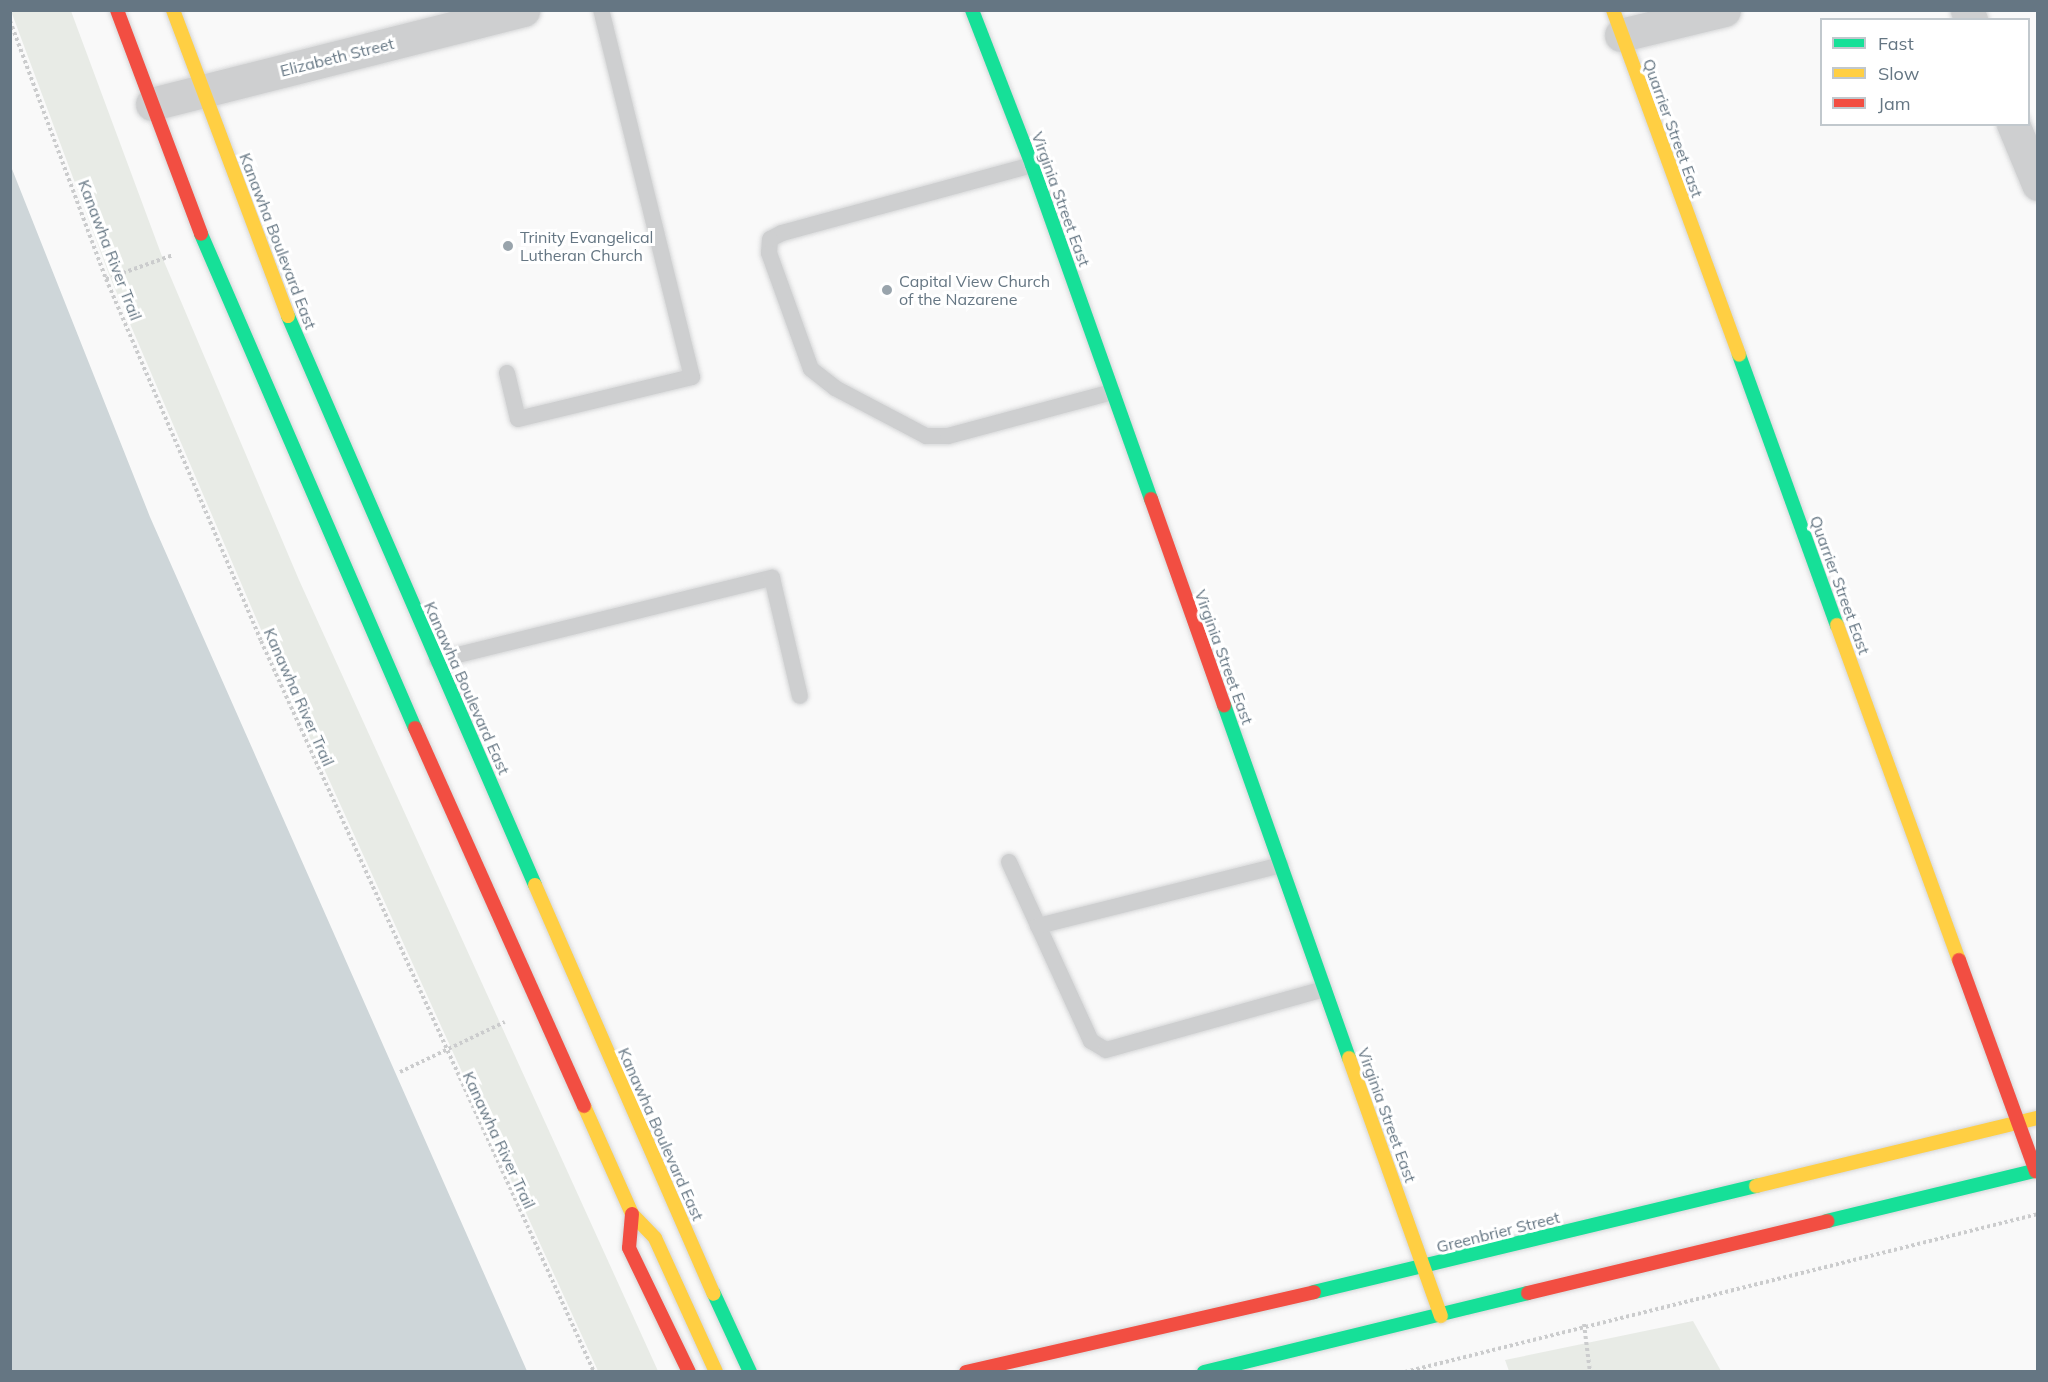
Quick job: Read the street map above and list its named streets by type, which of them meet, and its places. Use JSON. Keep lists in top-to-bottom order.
{
  "streets": {
    "main road": [
      "Quarrier Street East",
      "Virginia Street East",
      "Kanawha Boulevard East",
      "Greenbrier Street"
    ],
    "street": ["Elizabeth Street"],
    "path": ["Kanawha River Trail"]
  },
  "crossings": [
    ["Elizabeth Street", "Kanawha Boulevard East"],
    ["Quarrier Street East", "Greenbrier Street"],
    ["Virginia Street East", "Greenbrier Street"]
  ],
  "places": ["Trinity Evangelical Lutheran Church", "Capital View Church of the Nazarene"],
  "legend": ["Fast", "Slow", "Jam"]
}
